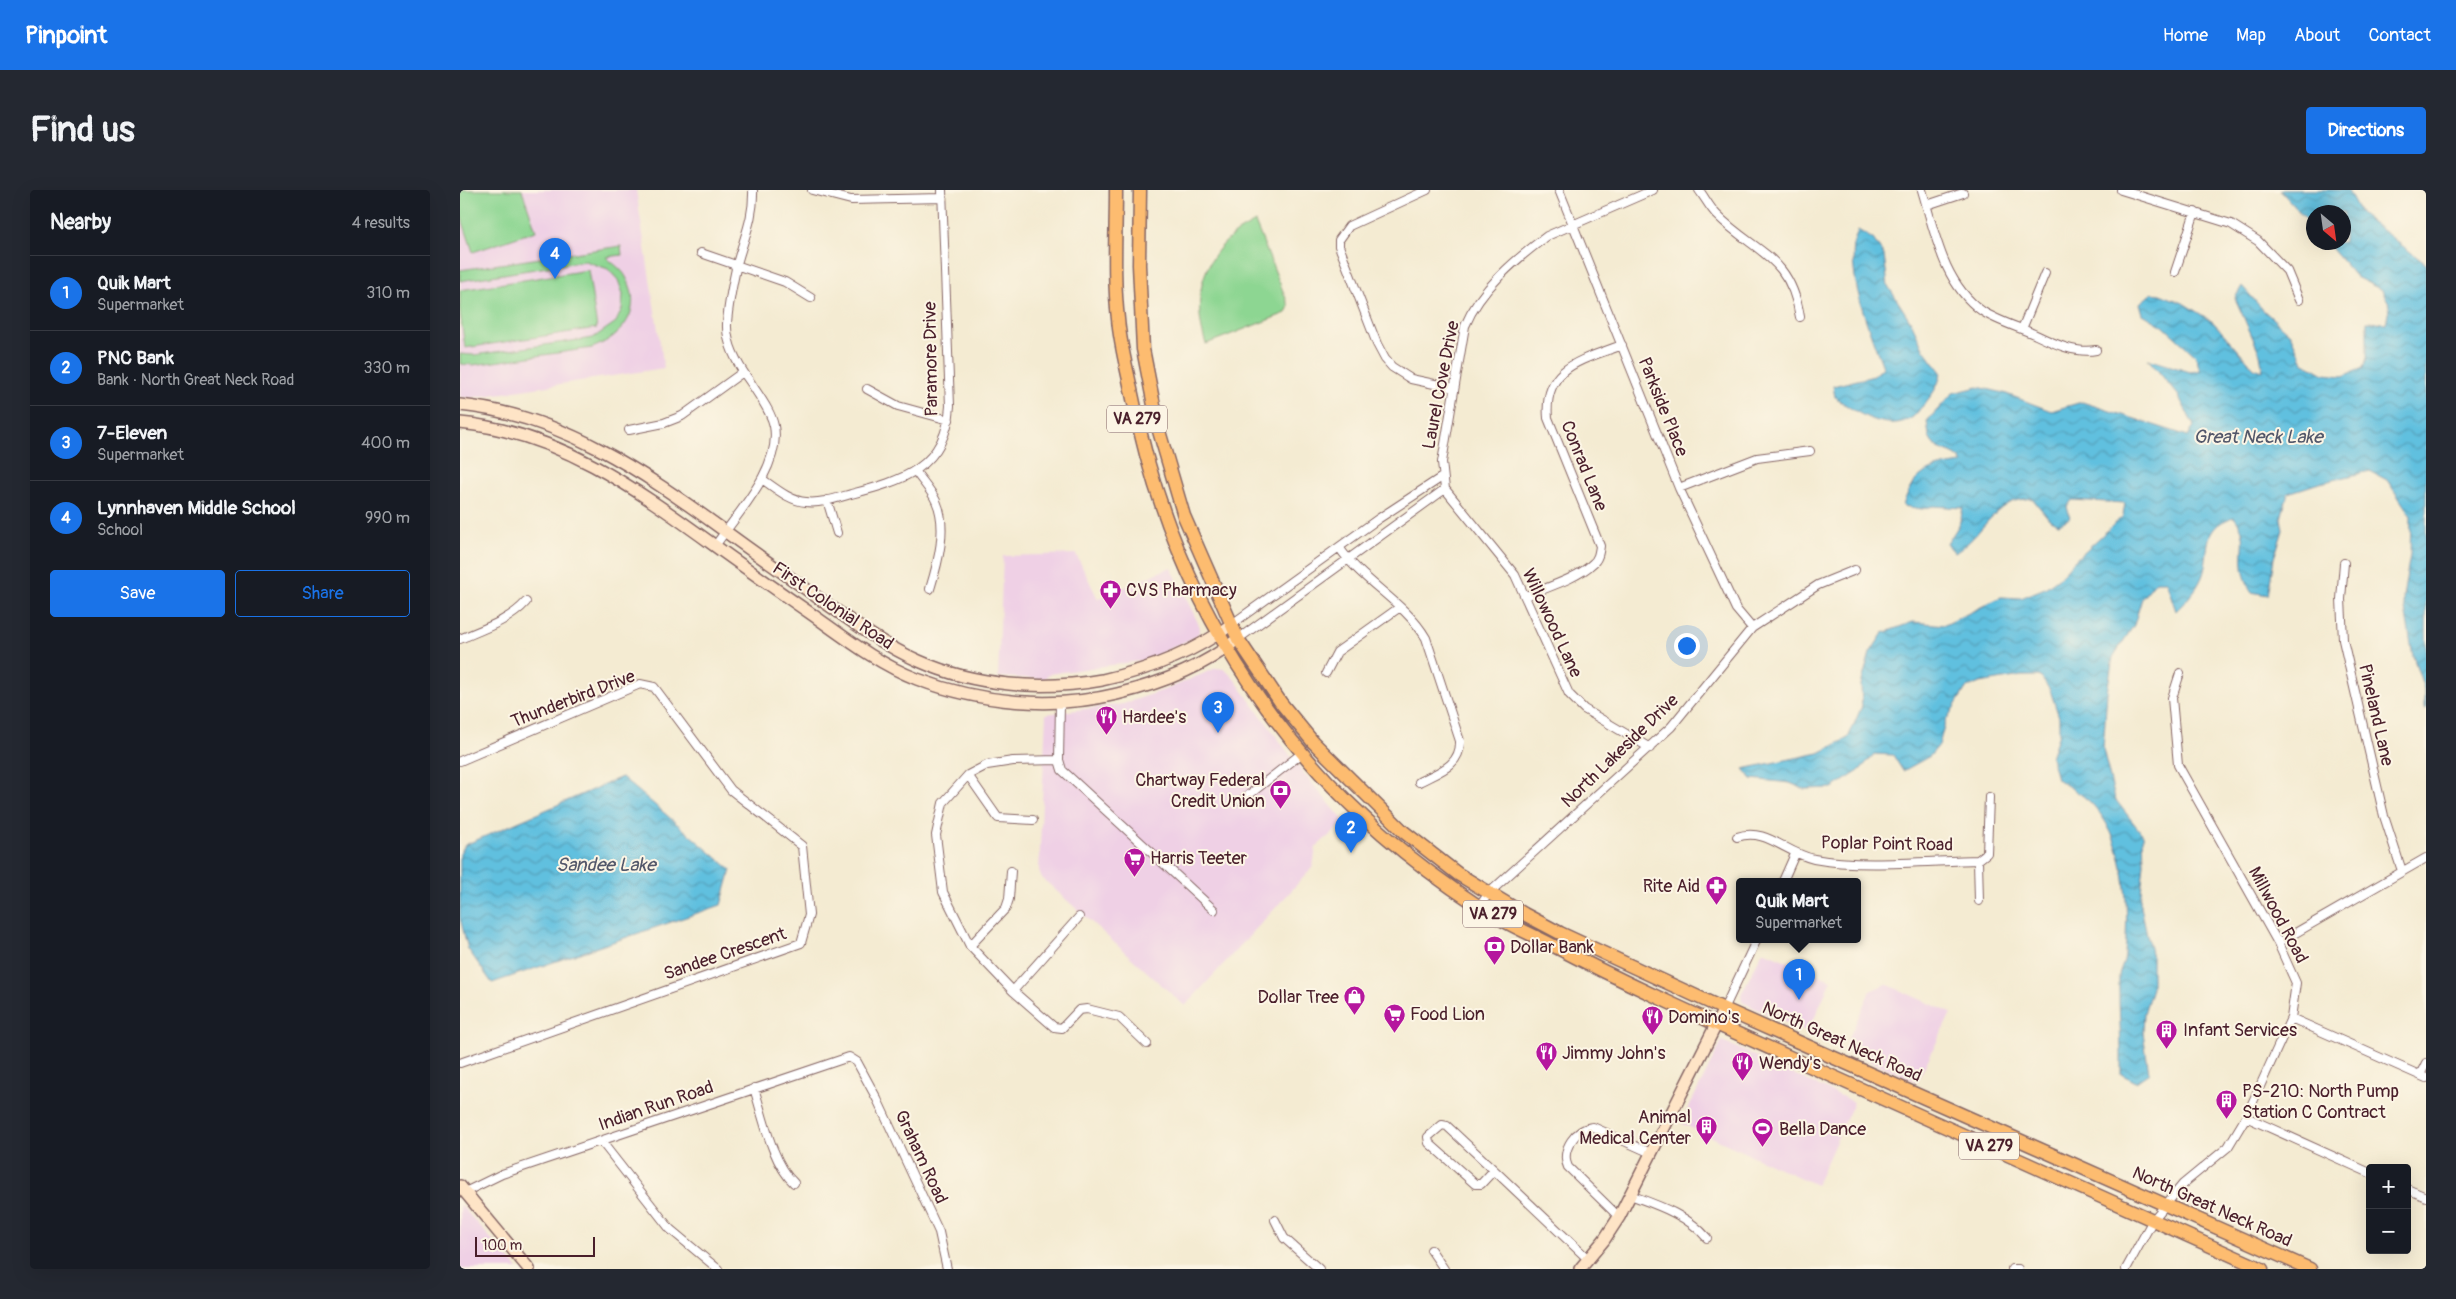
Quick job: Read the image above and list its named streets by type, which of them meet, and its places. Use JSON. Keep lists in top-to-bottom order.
{
  "streets": {
    "main road": ["VA 279", "First Colonial Road", "North Great Neck Road"],
    "street": [
      "Paramore Drive",
      "Laurel Cove Drive",
      "Parkside Place",
      "Conrad Lane",
      "Willowood Lane",
      "Thunderbird Drive",
      "Pineland Lane",
      "North Lakeside Drive",
      "Poplar Point Road",
      "Millwood Road",
      "Sandee Crescent",
      "Indian Run Road",
      "Graham Road"
    ]
  },
  "crossings": [
    ["Laurel Cove Drive", "Parkside Place"],
    ["Laurel Cove Drive", "Willowood Lane"],
    ["Parkside Place", "Conrad Lane"],
    ["Parkside Place", "North Lakeside Drive"],
    ["Conrad Lane", "Willowood Lane"],
    ["First Colonial Road", "North Great Neck Road"],
    ["Willowood Lane", "North Lakeside Drive"],
    ["Thunderbird Drive", "Sandee Crescent"],
    ["North Lakeside Drive", "North Great Neck Road"],
    ["Millwood Road", "North Great Neck Road"],
    ["Indian Run Road", "Graham Road"]
  ],
  "water": ["Great Neck Lake", "Sandee Lake"],
  "places": {
    "pharmacy": ["CVS Pharmacy", "Rite Aid"],
    "restaurant": [
      "Hardee's",
      "Domino's",
      "Jimmy John's",
      "Wendy's"
    ],
    "bank": ["Chartway Federal Credit Union", "Dollar Bank"],
    "supermarket": ["Harris Teeter", "Food Lion"],
    "shop": ["Dollar Tree"],
    "building": ["Infant Services", "PS-210: North Pump Station C Contract", "Animal Medical Center"],
    "sports": ["Bella Dance"]
  },
  "scale_bar": "100 m",
  "north": "bottom right",
  "page": {
    "header": "Pinpoint",
    "nav": [
      "Home",
      "Map",
      "About",
      "Contact"
    ],
    "buttons": [
      "Directions",
      ["Save", "Share"]
    ],
    "title": "Find us",
    "heading": ["Nearby", "4 results"],
    "pins": [
      "4",
      "3",
      "2",
      "1"
    ],
    "list": [
      {
        "mark": "1",
        "name": "Quik Mart",
        "note": "Supermarket",
        "value": "310 m"
      },
      {
        "mark": "2",
        "name": "PNC Bank",
        "note": "Bank · North Great Neck Road",
        "value": "330 m"
      },
      {
        "mark": "3",
        "name": "7-Eleven",
        "note": "Supermarket",
        "value": "400 m"
      },
      {
        "mark": "4",
        "name": "Lynnhaven Middle School",
        "note": "School",
        "value": "990 m"
      }
    ],
    "popup": ["Quik Mart", "Supermarket"],
    "map_buttons": ["+", "−"],
    "scale": "100 m"
  }
}
